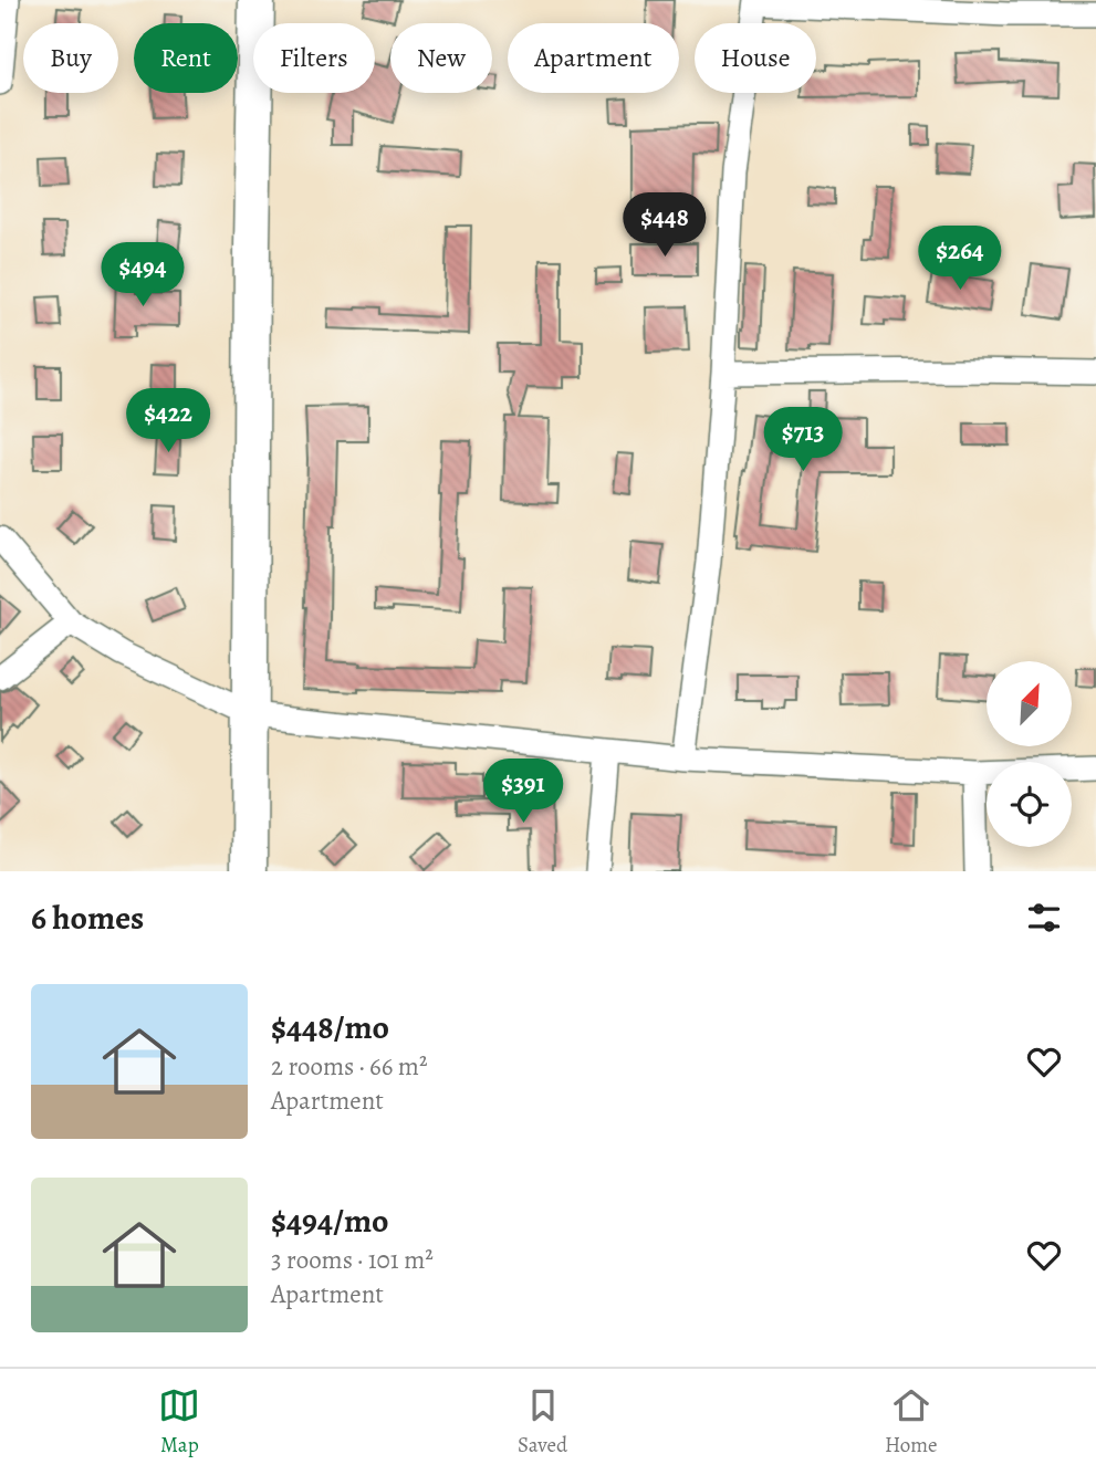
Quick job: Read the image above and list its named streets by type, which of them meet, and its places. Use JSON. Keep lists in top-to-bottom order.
{
  "north": "top right",
  "page": {
    "chip": [
      "Buy",
      "Rent",
      "Filters",
      "New",
      "Apartment",
      "House"
    ],
    "price": [
      "$448",
      "$264",
      "$494",
      "$422",
      "$713",
      "$391"
    ],
    "heading": "6 homes",
    "list": [
      {
        "name": "$448/mo",
        "note": "2 rooms · 66 m² · Apartment"
      },
      {
        "name": "$494/mo",
        "note": "3 rooms · 101 m² · Apartment"
      }
    ],
    "tabs": ["Map", "Saved", "Home"]
  }
}
